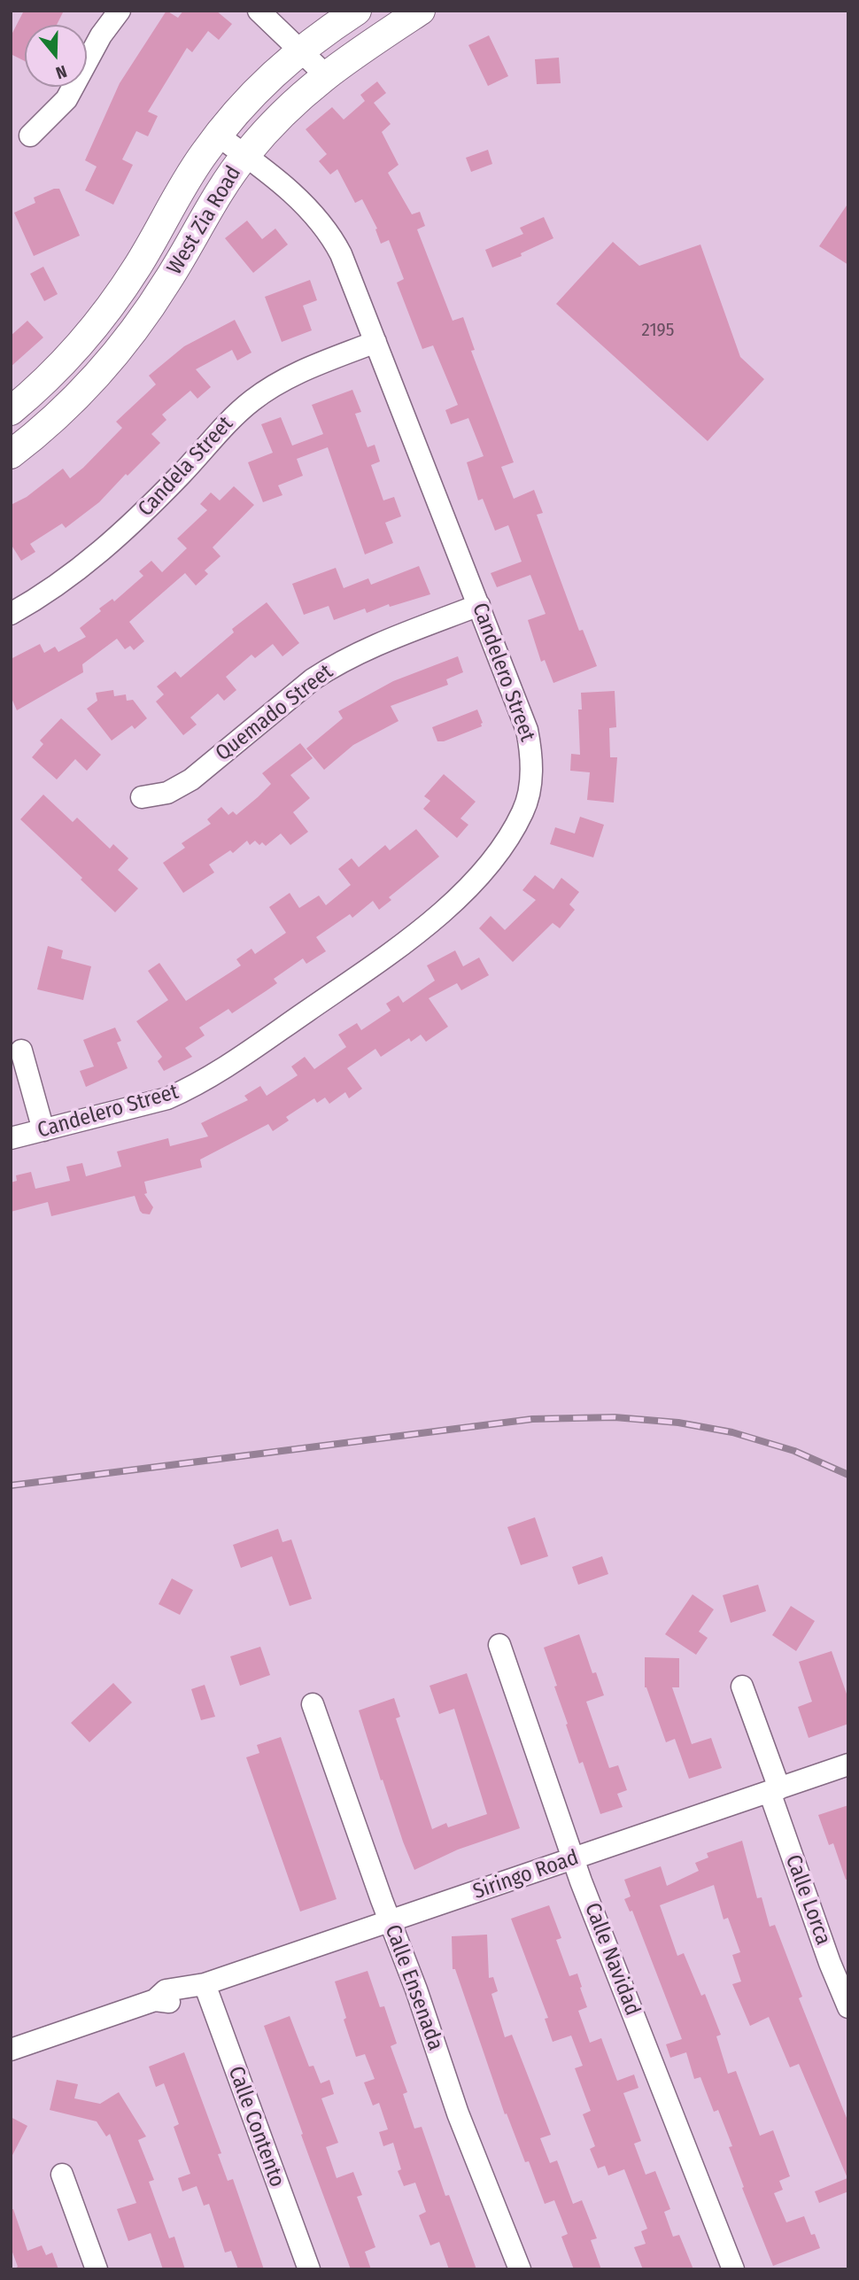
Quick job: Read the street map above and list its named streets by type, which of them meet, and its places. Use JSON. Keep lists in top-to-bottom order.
{
  "streets": {
    "main road": ["West Zia Road"],
    "street": [
      "Candela Street",
      "Candelero Street",
      "Quemado Street",
      "Siringo Road",
      "Calle Lorca",
      "Calle Navidad",
      "Calle Ensenada",
      "Calle Contento"
    ]
  },
  "crossings": [
    ["West Zia Road", "Candelero Street"],
    ["Candela Street", "Candelero Street"],
    ["Candelero Street", "Quemado Street"],
    ["Siringo Road", "Calle Lorca"],
    ["Siringo Road", "Calle Navidad"],
    ["Siringo Road", "Calle Ensenada"],
    ["Siringo Road", "Calle Contento"]
  ],
  "house_numbers": ["2195"],
  "north": "bottom"
}
